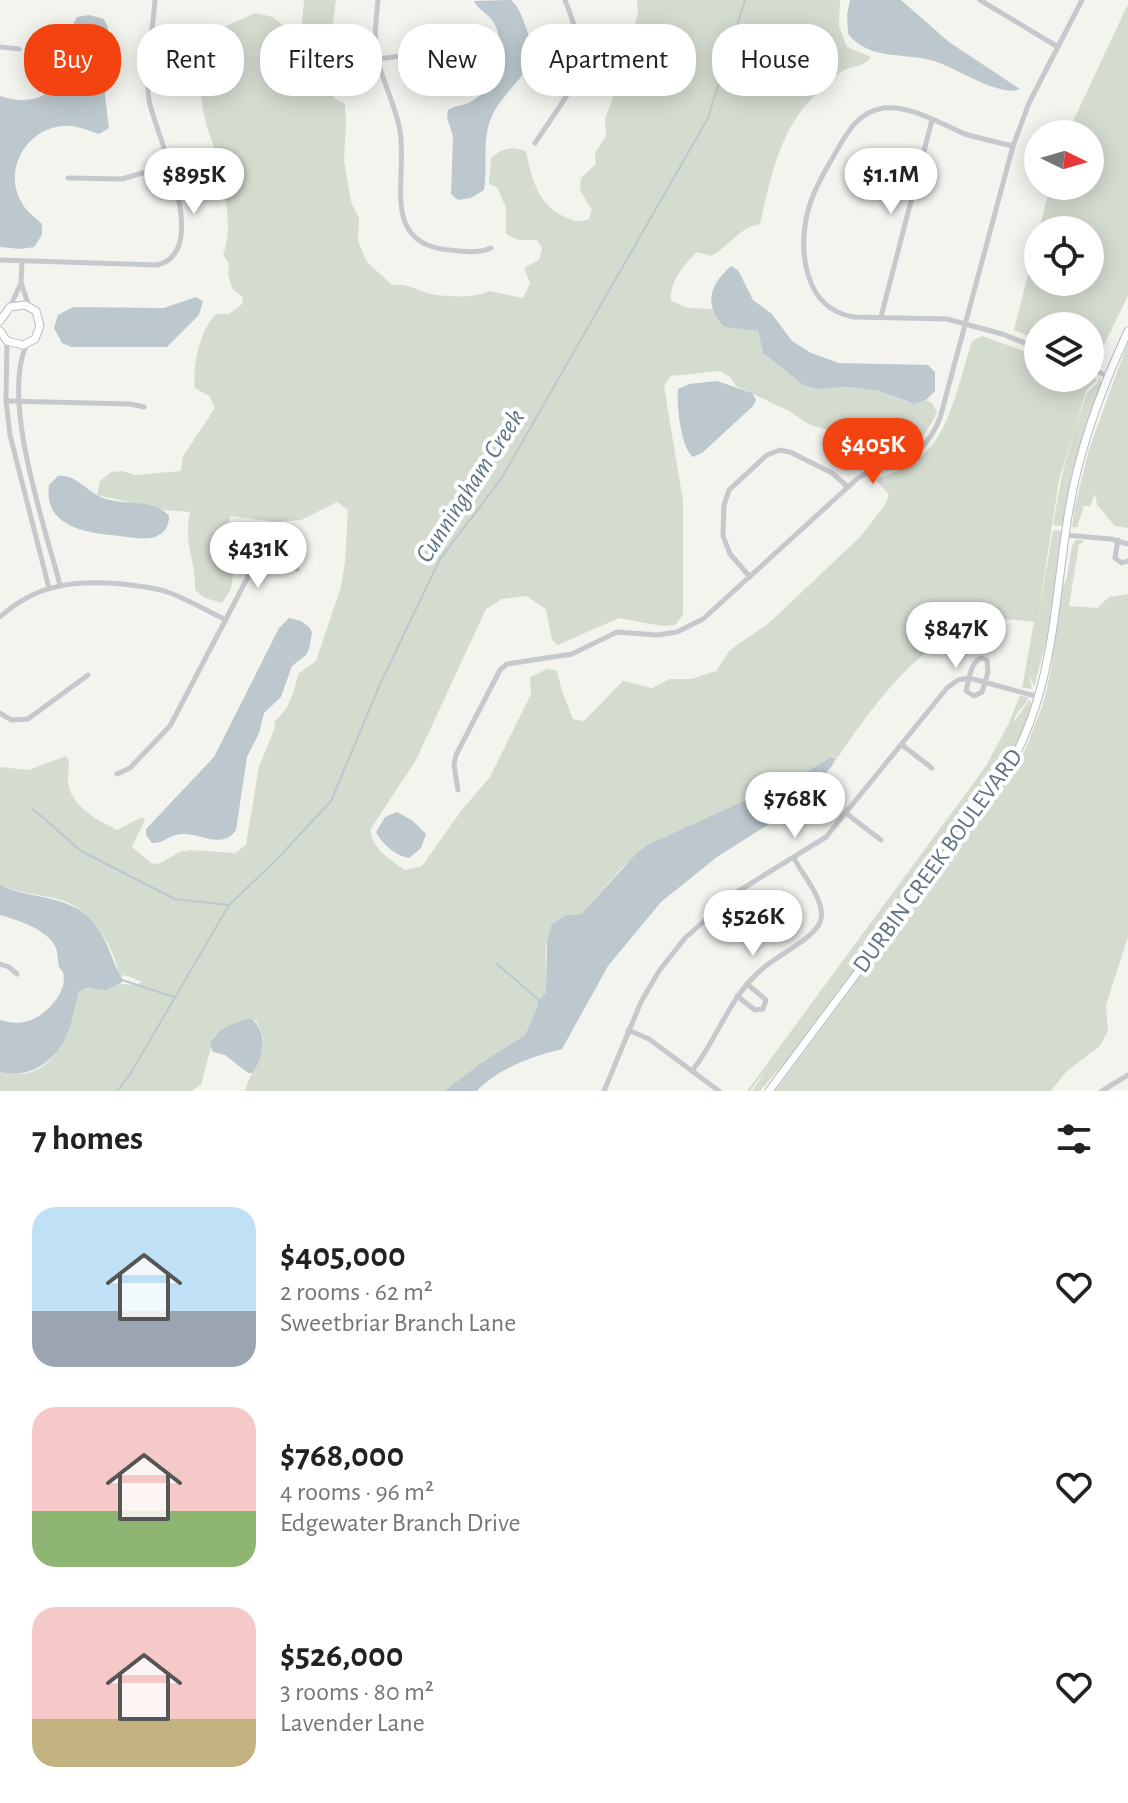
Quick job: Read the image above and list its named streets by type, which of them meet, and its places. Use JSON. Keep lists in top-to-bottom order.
{
  "streets": {
    "street": ["DURBIN CREEK BOULEVARD"]
  },
  "water": ["Cunningham Creek"],
  "north": "right",
  "page": {
    "chip": [
      "Buy",
      "Rent",
      "Filters",
      "New",
      "Apartment",
      "House"
    ],
    "price": [
      "$895K",
      "$1.1M",
      "$405K",
      "$431K",
      "$847K",
      "$768K",
      "$526K"
    ],
    "heading": "7 homes",
    "list": [
      {
        "name": "$405,000",
        "note": "2 rooms · 62 m² · Sweetbriar Branch Lane"
      },
      {
        "name": "$768,000",
        "note": "4 rooms · 96 m² · Edgewater Branch Drive"
      },
      {
        "name": "$526,000",
        "note": "3 rooms · 80 m² · Lavender Lane"
      }
    ]
  }
}
